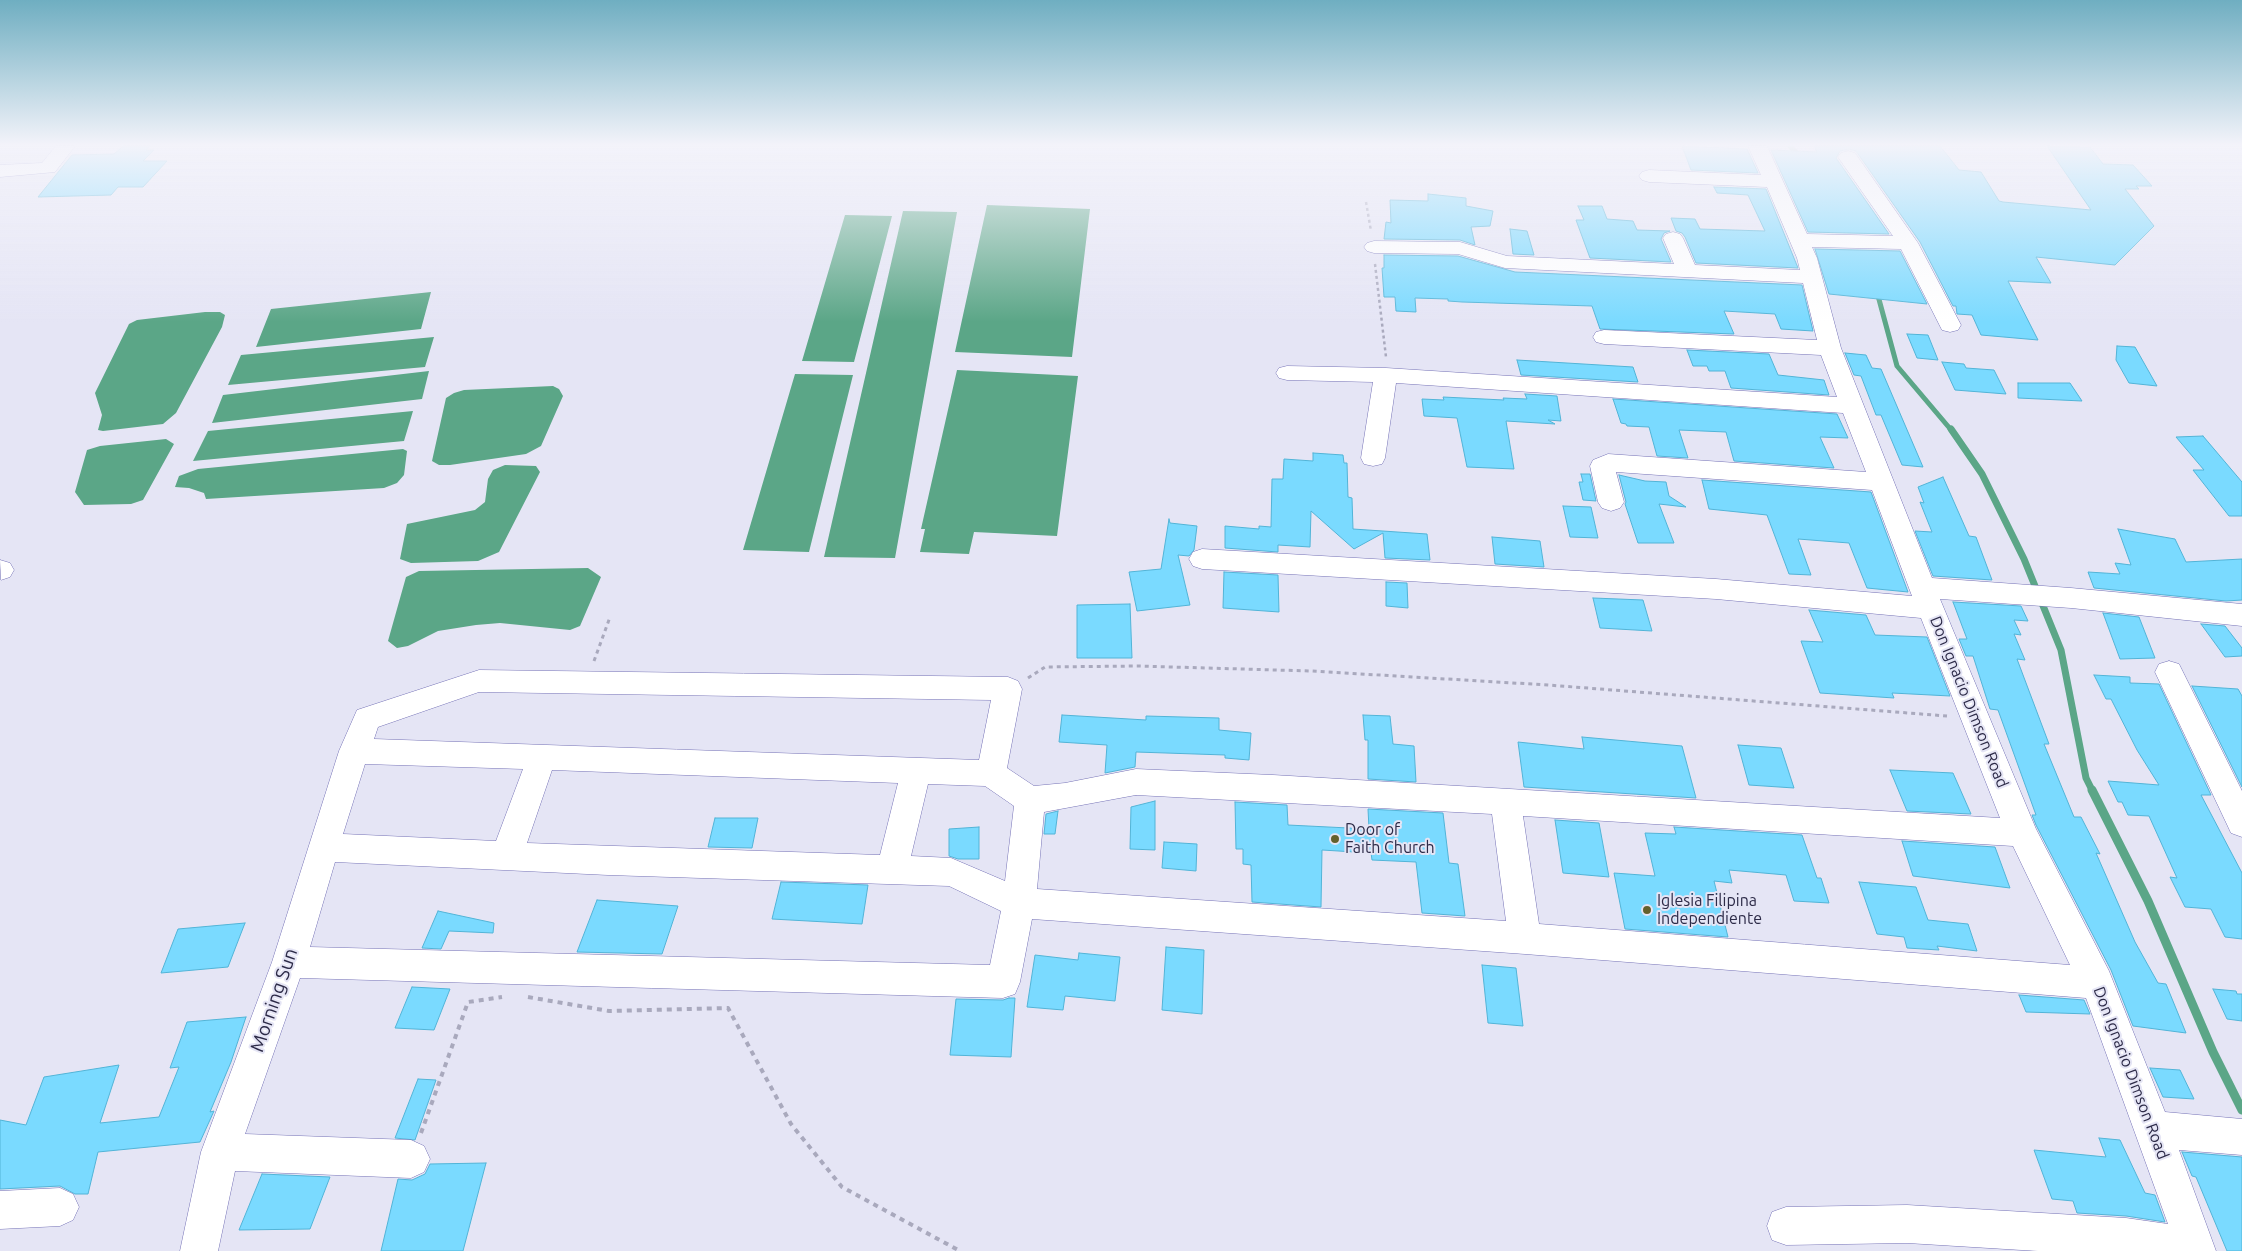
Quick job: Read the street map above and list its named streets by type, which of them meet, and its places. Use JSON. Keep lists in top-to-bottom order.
{
  "streets": {
    "street": ["Don Ignacio Dimson Road", "Morning Sun"]
  },
  "places": ["Door of Faith Church", "Iglesia Filipina Independiente"]
}
